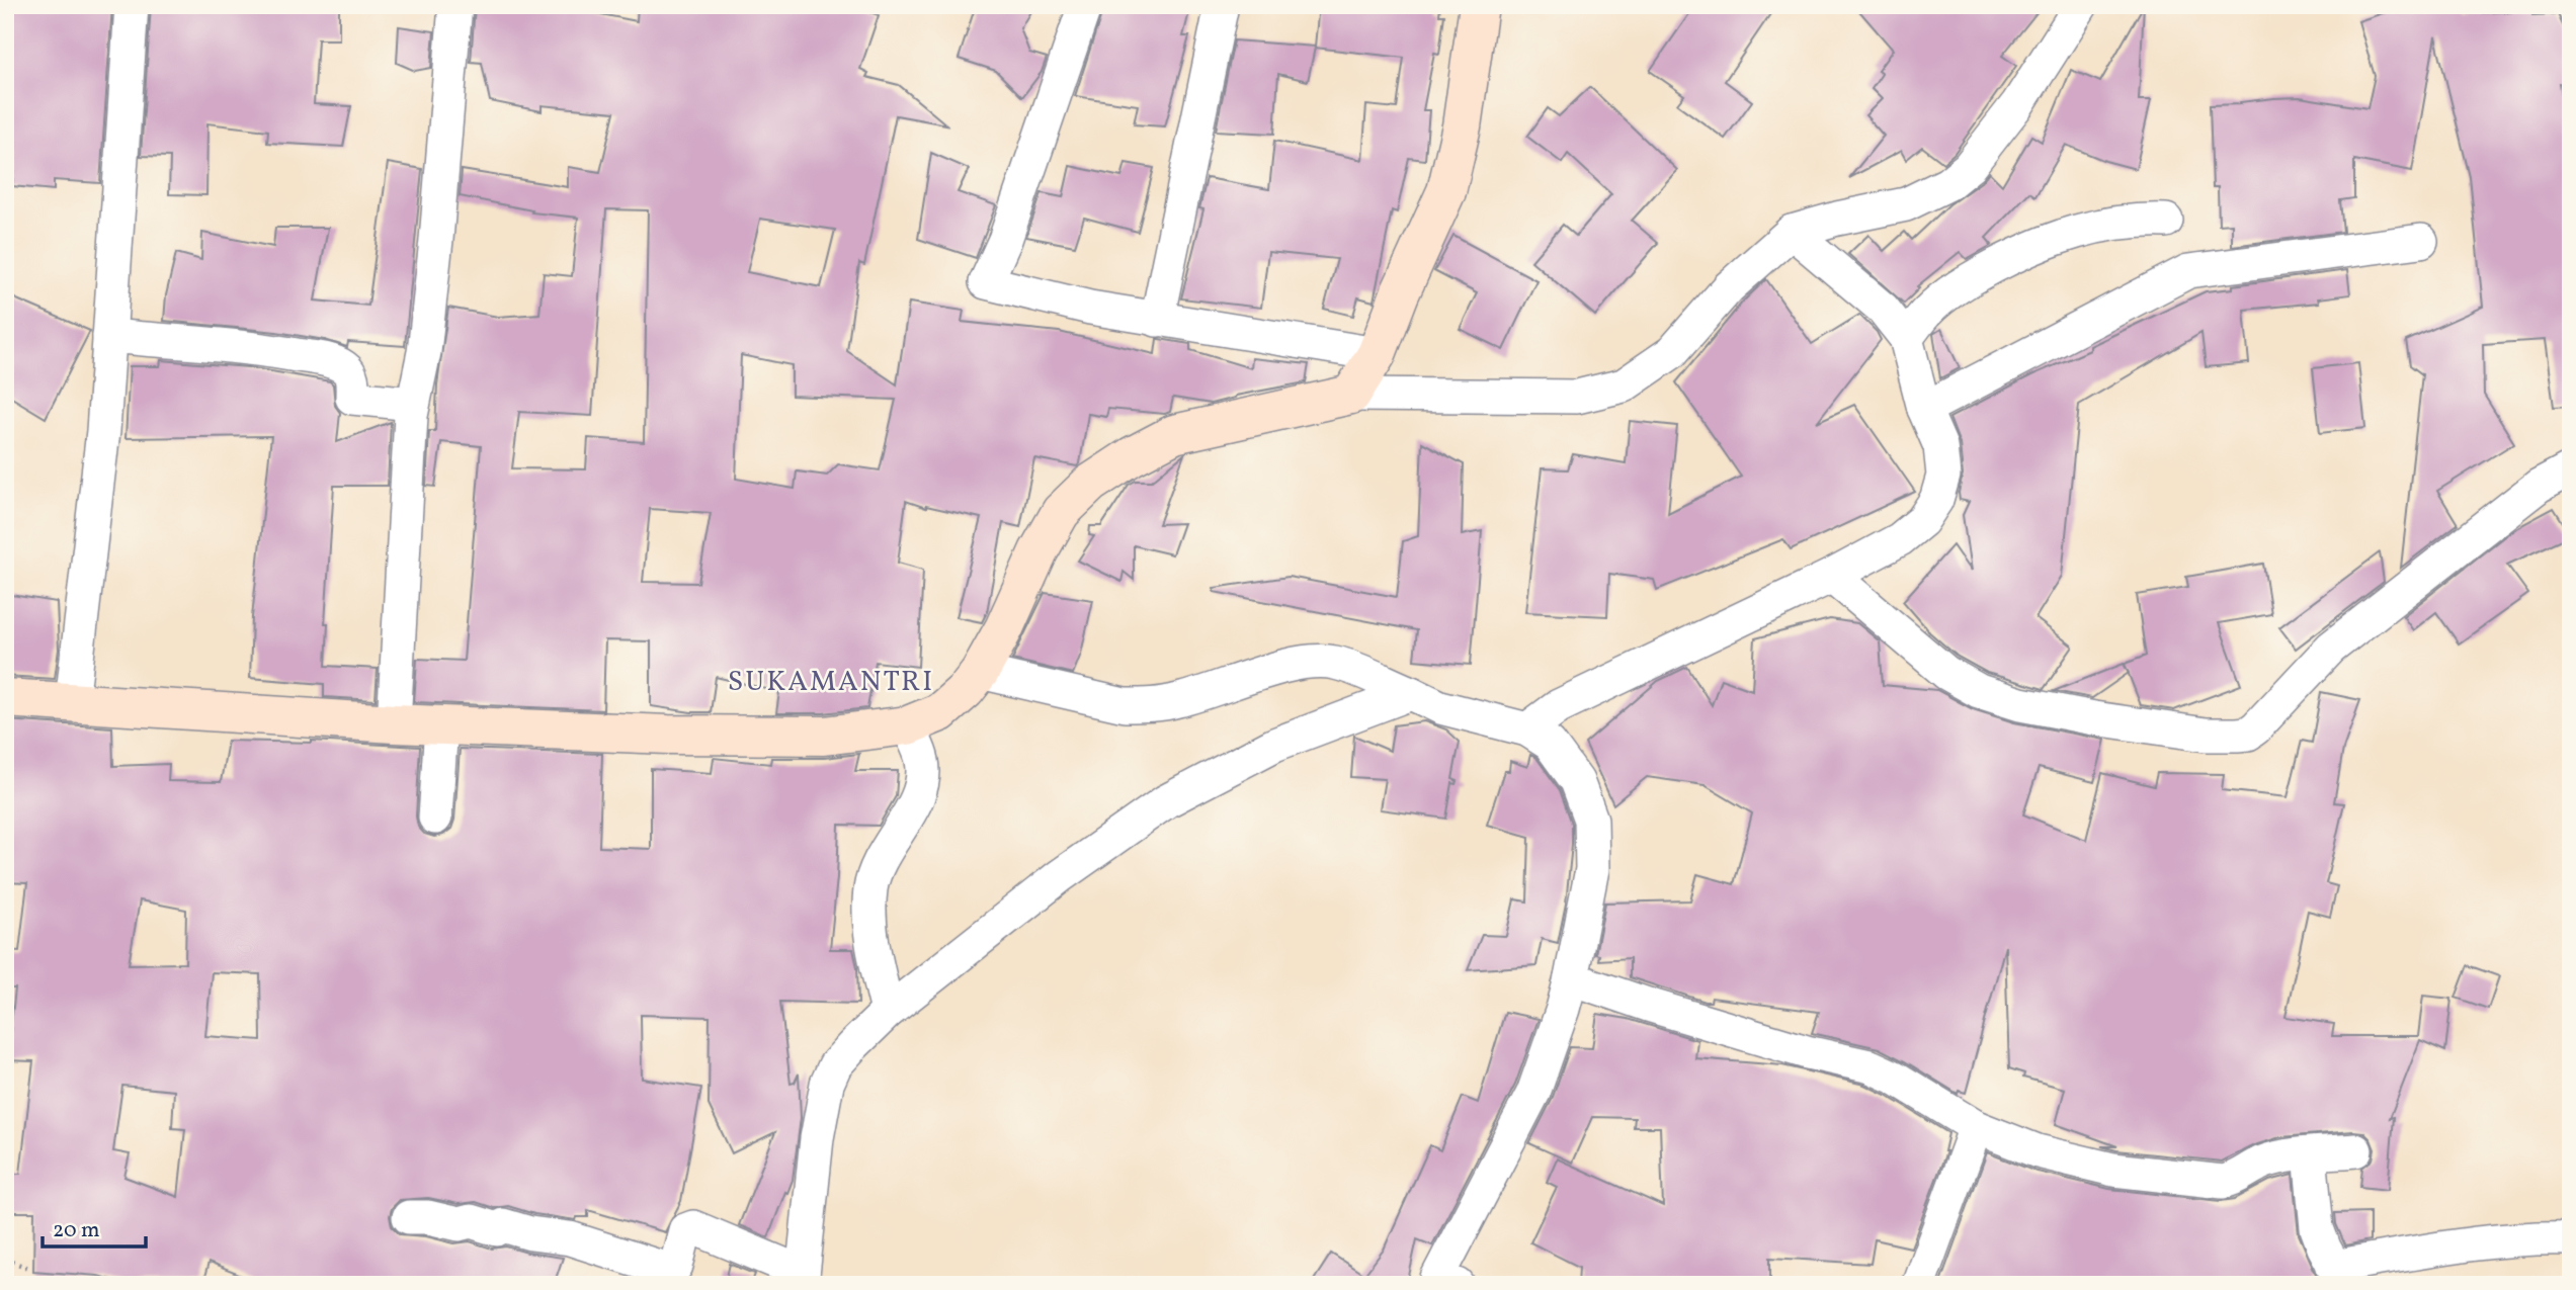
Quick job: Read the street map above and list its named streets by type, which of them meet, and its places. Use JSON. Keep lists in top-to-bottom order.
{
  "districts": ["SUKAMANTRI"],
  "scale_bar": "20 m"
}
